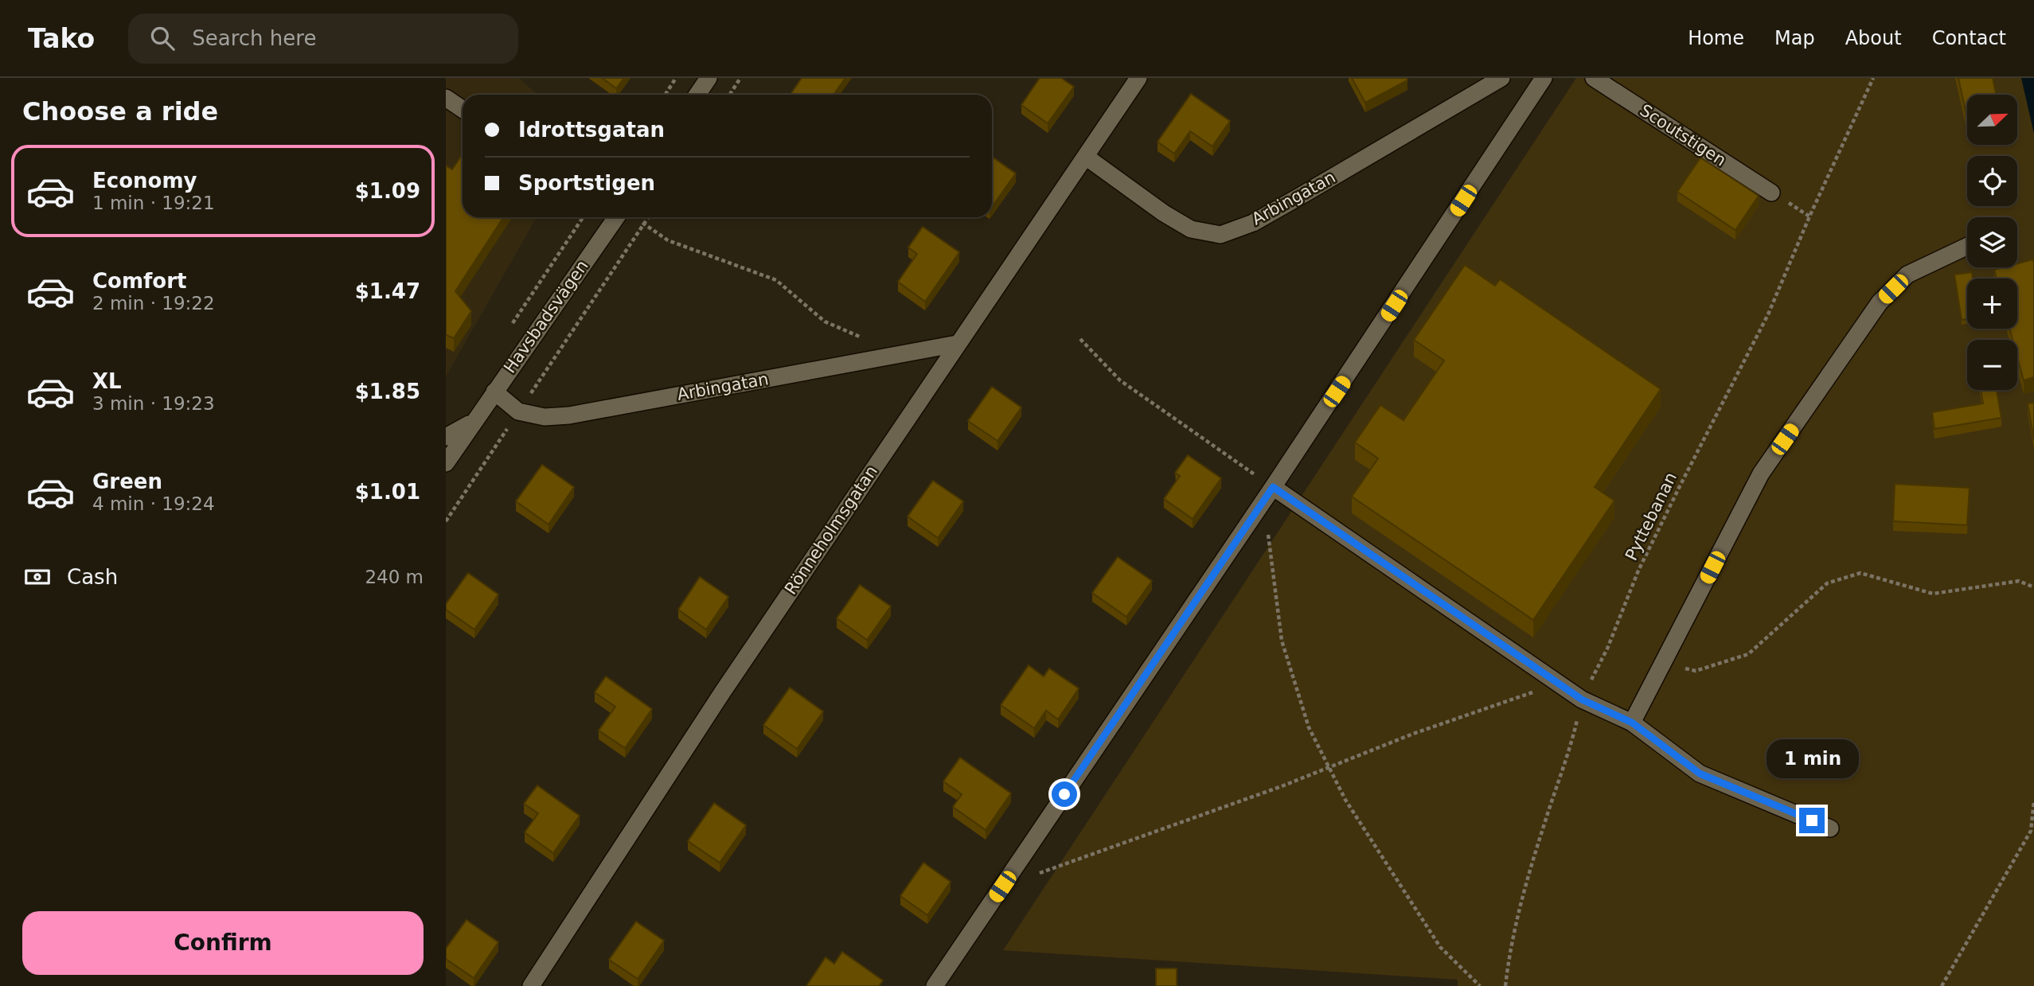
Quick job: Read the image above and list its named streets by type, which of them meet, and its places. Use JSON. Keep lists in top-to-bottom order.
{
  "streets": {
    "street": [
      "Scoutstigen",
      "Arbingatan",
      "Havsbadsvägen",
      "Rönneholmsgatan"
    ],
    "path": ["Pyttebanan"]
  },
  "crossings": [
    ["Arbingatan", "Havsbadsvägen"],
    ["Arbingatan", "Rönneholmsgatan"]
  ],
  "north": "top right",
  "page": {
    "header": "Tako",
    "search": "Search here",
    "nav": [
      "Home",
      "Map",
      "About",
      "Contact"
    ],
    "heading": "Choose a ride",
    "map_buttons": ["+", "−"],
    "banner": ["Idrottsgatan", "Sportstigen"],
    "list": [
      {
        "name": "Economy",
        "note": "1 min · 19:21",
        "value": "$1.09"
      },
      {
        "name": "Comfort",
        "note": "2 min · 19:22",
        "value": "$1.47"
      },
      {
        "name": "XL",
        "note": "3 min · 19:23",
        "value": "$1.85"
      },
      {
        "name": "Green",
        "note": "4 min · 19:24",
        "value": "$1.01"
      }
    ],
    "pay": ["Cash", "240 m"],
    "bubble": "1 min",
    "buttons": "Confirm"
  }
}
